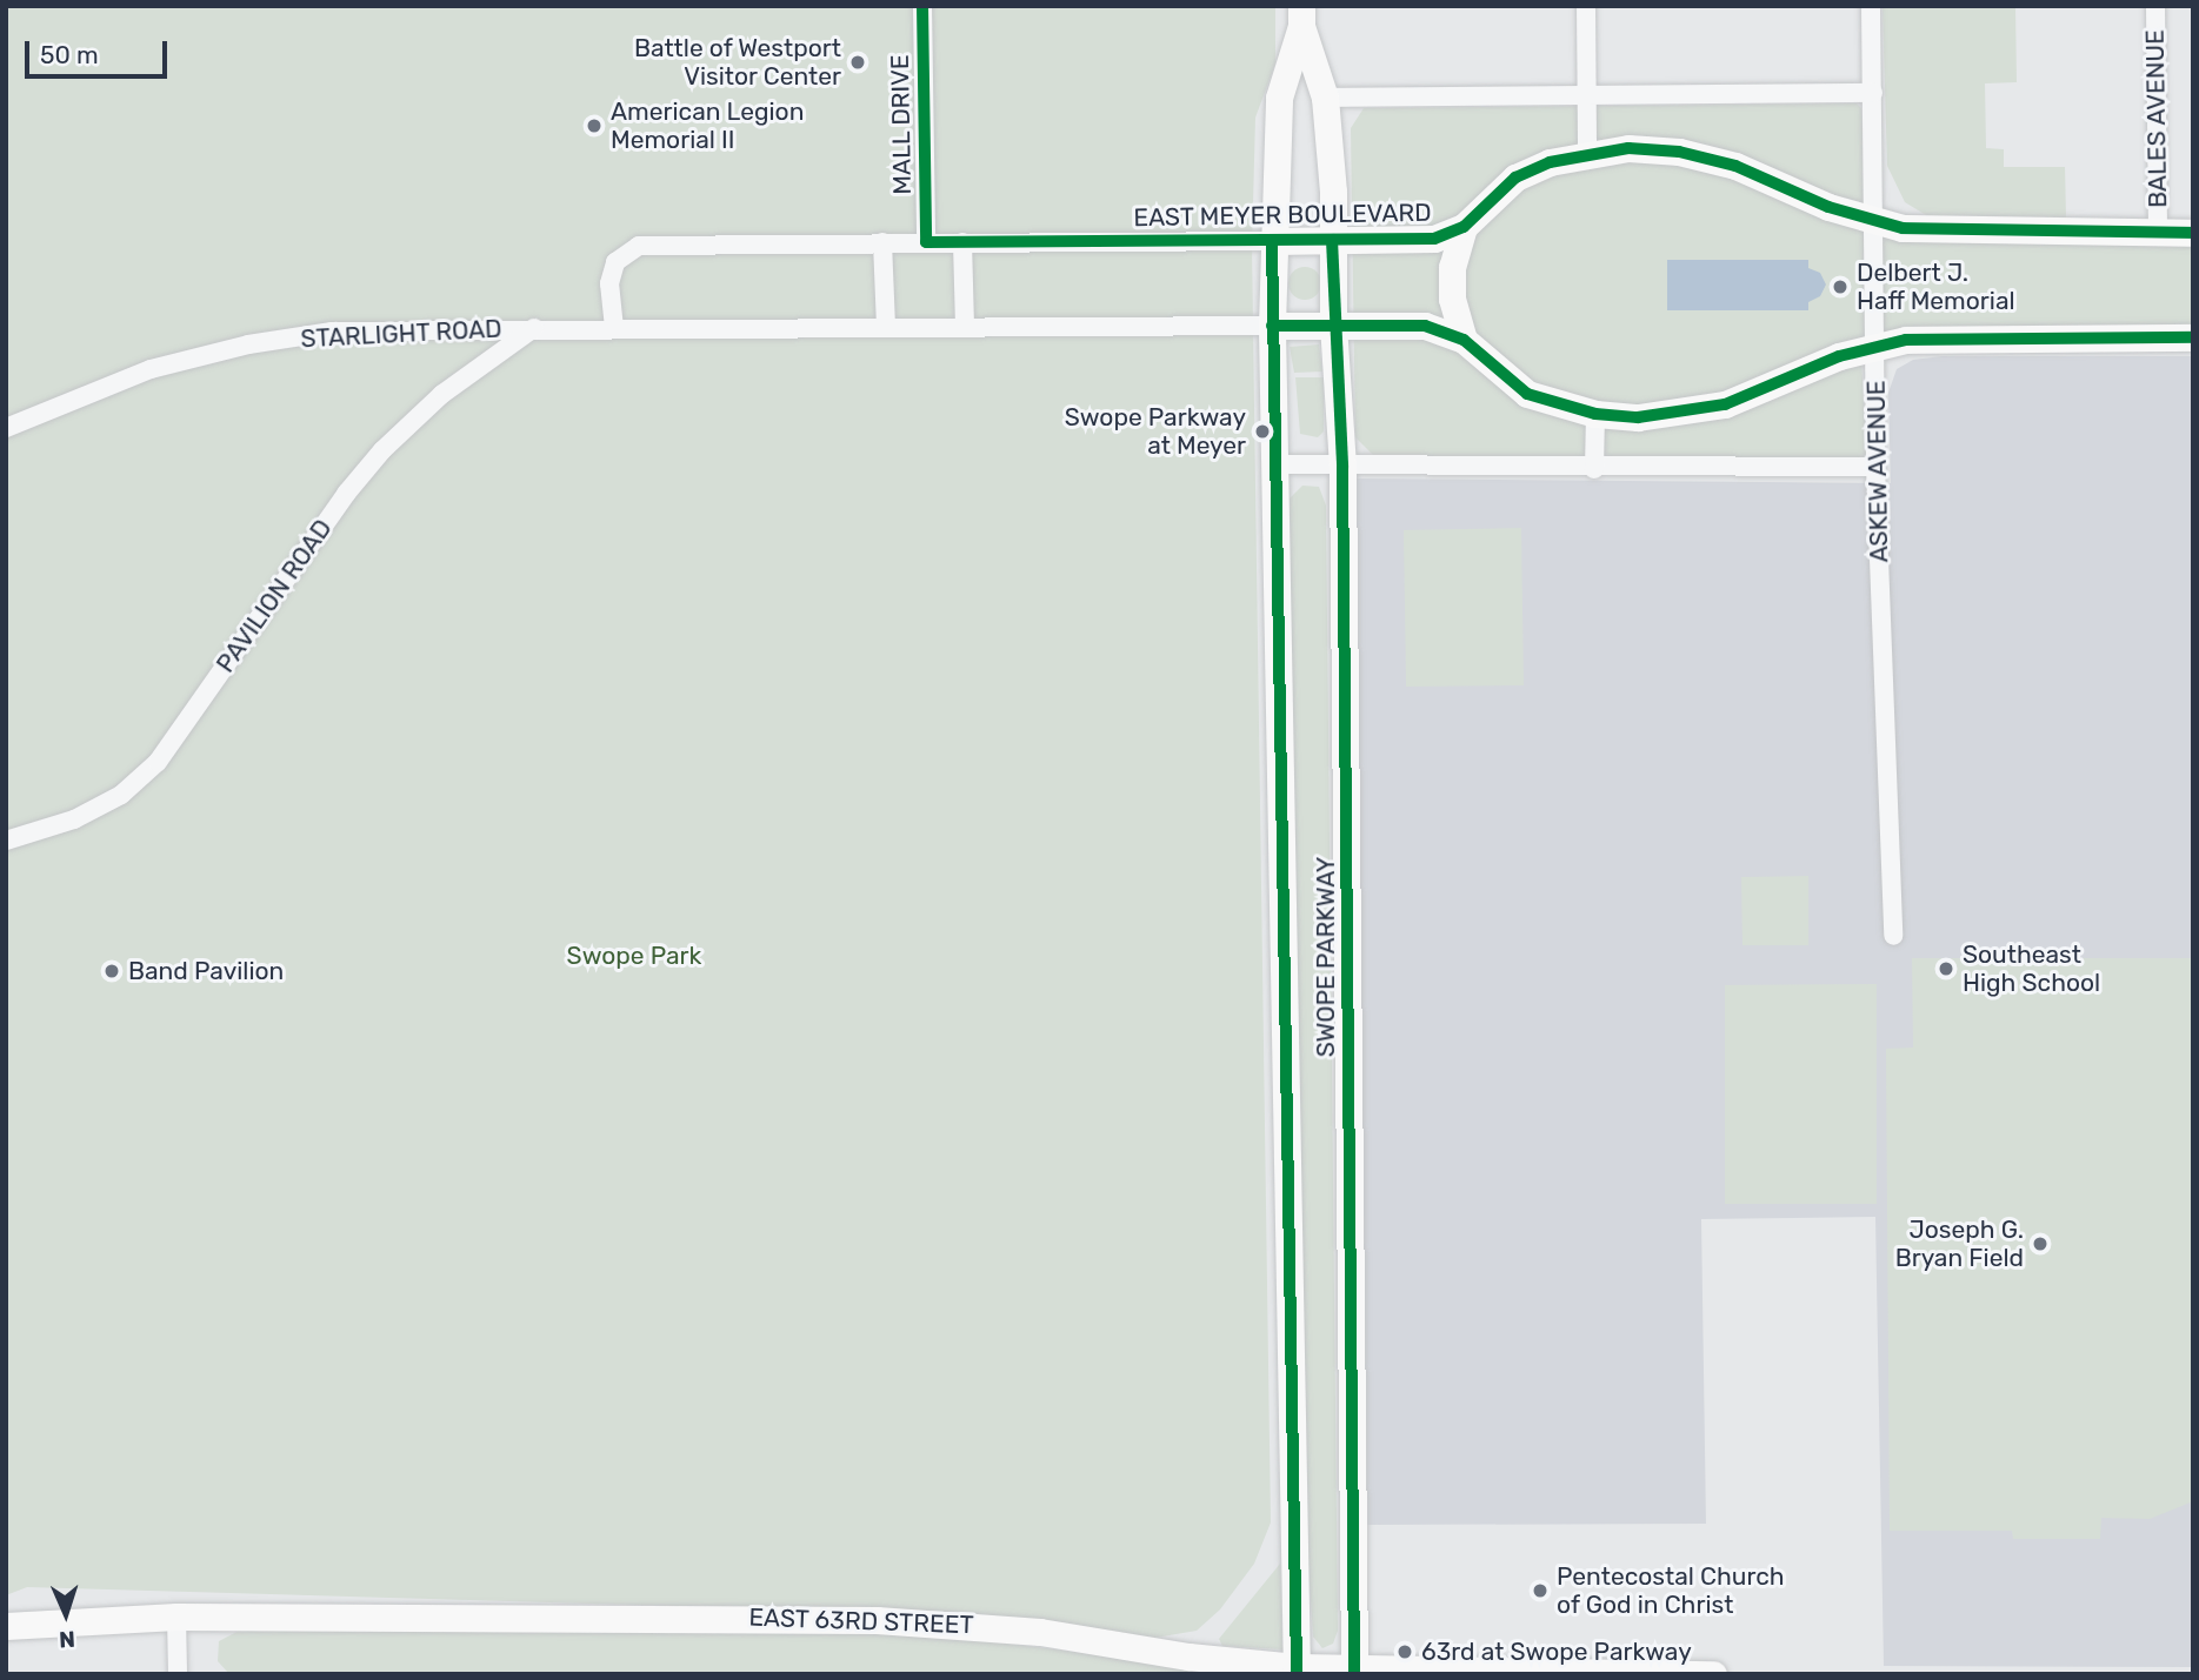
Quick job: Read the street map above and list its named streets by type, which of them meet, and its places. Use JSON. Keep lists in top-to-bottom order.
{
  "streets": {
    "main road": ["EAST MEYER BOULEVARD", "SWOPE PARKWAY", "EAST 63RD STREET"],
    "street": [
      "BALES AVENUE",
      "MALL DRIVE",
      "STARLIGHT ROAD",
      "ASKEW AVENUE",
      "PAVILION ROAD"
    ]
  },
  "crossings": [
    ["BALES AVENUE", "EAST MEYER BOULEVARD"],
    ["MALL DRIVE", "EAST MEYER BOULEVARD"],
    ["EAST MEYER BOULEVARD", "STARLIGHT ROAD"],
    ["EAST MEYER BOULEVARD", "ASKEW AVENUE"],
    ["EAST MEYER BOULEVARD", "SWOPE PARKWAY"],
    ["STARLIGHT ROAD", "PAVILION ROAD"],
    ["SWOPE PARKWAY", "EAST 63RD STREET"]
  ],
  "parks": ["Swope Park"],
  "places": [
    "Battle of Westport Visitor Center",
    "American Legion Memorial II",
    "Delbert J. Haff Memorial",
    "Swope Parkway at Meyer",
    "Southeast High School",
    "Band Pavilion",
    "Joseph G. Bryan Field",
    "Pentecostal Church of God in Christ",
    "63rd at Swope Parkway"
  ],
  "scale_bar": "50 m",
  "north": "bottom"
}
